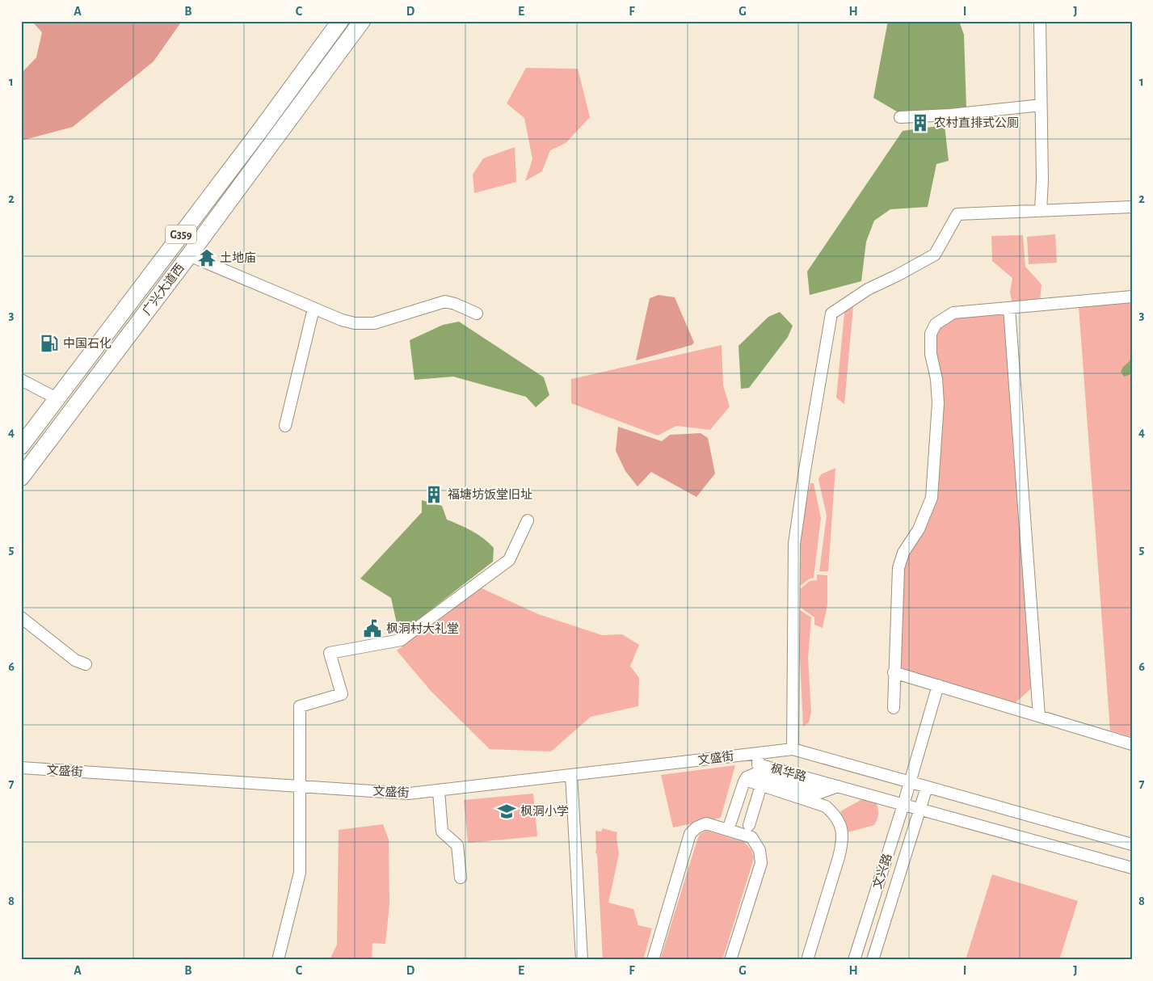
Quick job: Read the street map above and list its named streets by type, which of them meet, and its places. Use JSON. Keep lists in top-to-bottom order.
{
  "streets": {
    "highway": ["G359", "广兴大道西"],
    "street": ["文盛街", "枫华路", "文兴路"]
  },
  "crossings": [
    ["文盛街", "枫华路"],
    ["枫华路", "文兴路"]
  ],
  "places": {
    "building": ["农村直排式公厕", "福塘坊饭堂旧址"],
    "temple": ["土地庙"],
    "fuel station": ["中国石化"],
    "public building": ["枫洞村大礼堂"],
    "school or university": ["枫洞小学"]
  },
  "grid": {
    "columns": [
      "A",
      "B",
      "C",
      "D",
      "E",
      "F",
      "G",
      "H",
      "I",
      "J"
    ],
    "rows": [
      "1",
      "2",
      "3",
      "4",
      "5",
      "6",
      "7",
      "8"
    ]
  }
}
